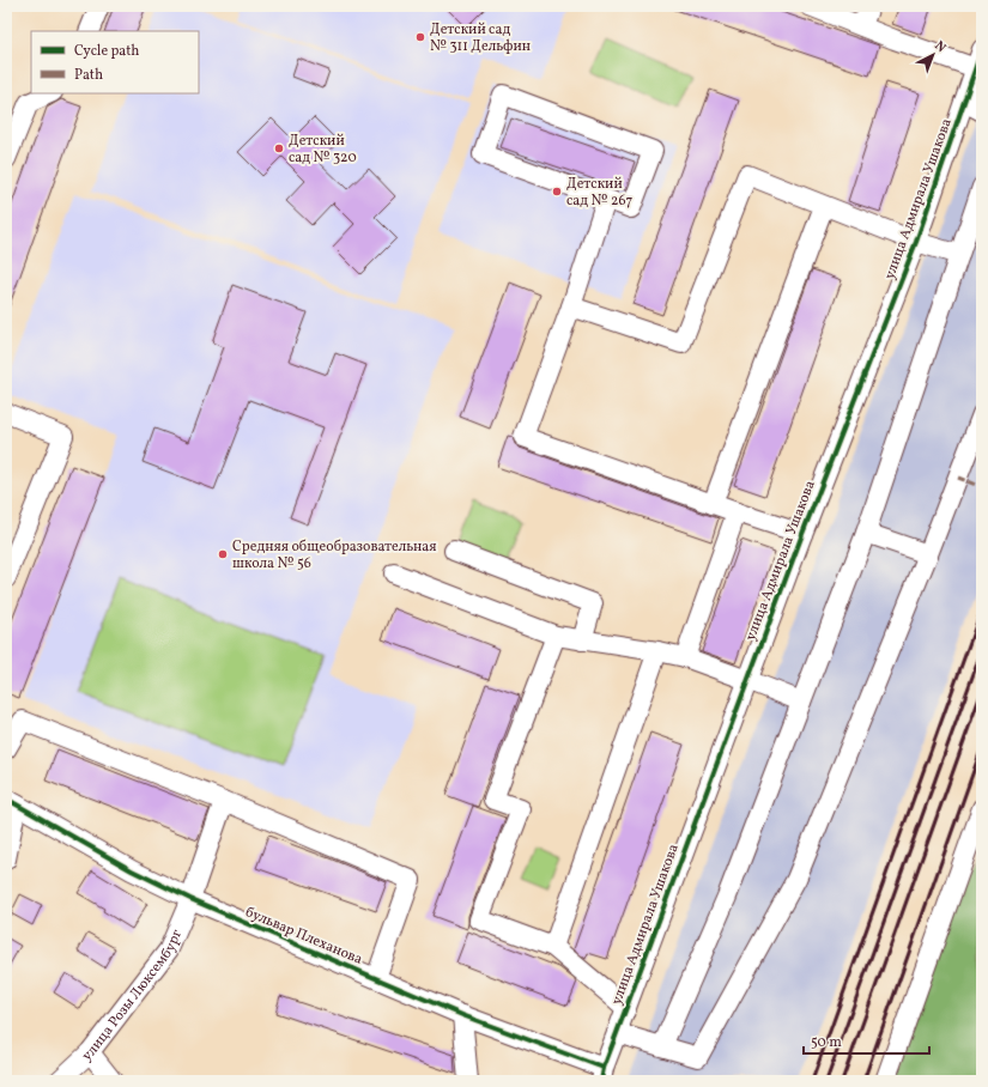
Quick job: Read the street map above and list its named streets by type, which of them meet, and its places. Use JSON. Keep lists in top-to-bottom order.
{
  "streets": {
    "street": ["улица Адмирала Ушакова", "бульвар Плеханова", "улица Розы Люксембург"]
  },
  "crossings": [
    ["улица Адмирала Ушакова", "бульвар Плеханова"],
    ["бульвар Плеханова", "улица Розы Люксембург"]
  ],
  "places": [
    "Детский сад № 311 Дельфин",
    "Детский сад № 320",
    "Детский сад № 267",
    "Средняя общеобразовательная школа № 56"
  ],
  "legend": ["Cycle path", "Path"],
  "scale_bar": "50 m",
  "north": "top right"
}
